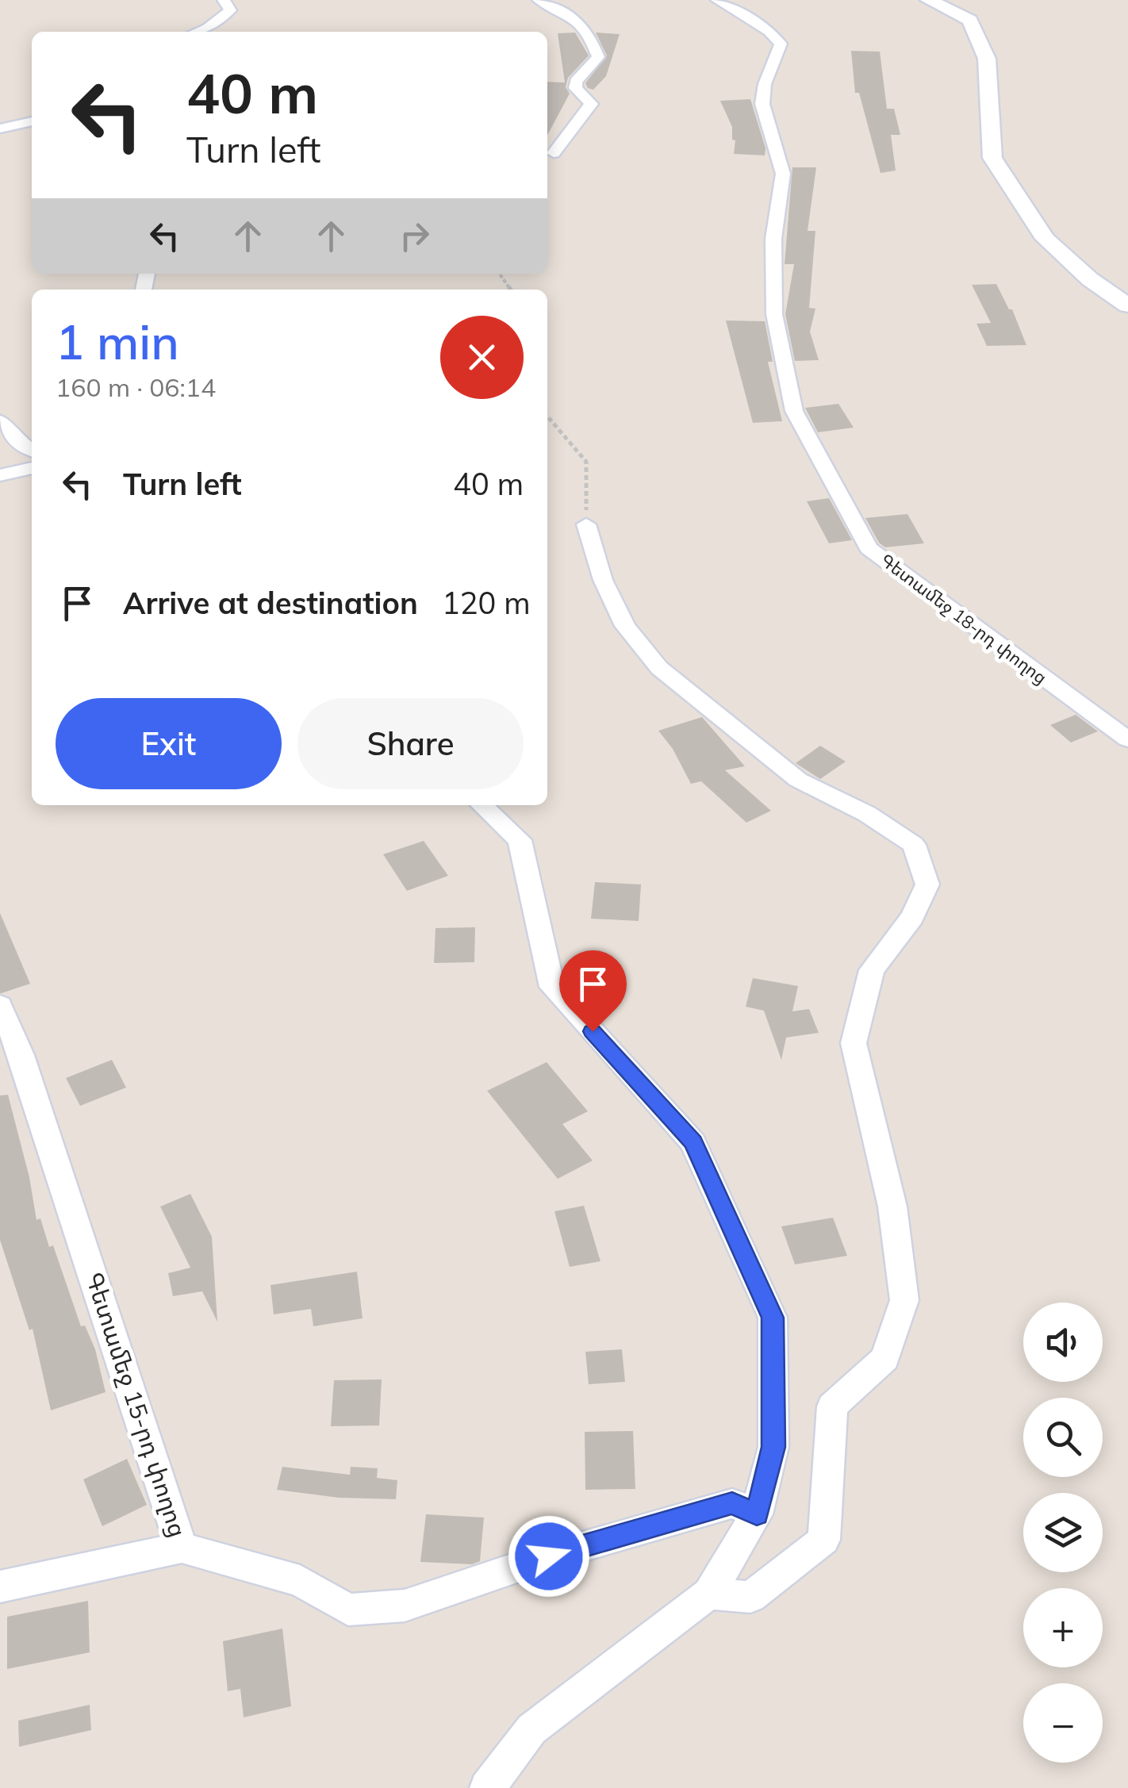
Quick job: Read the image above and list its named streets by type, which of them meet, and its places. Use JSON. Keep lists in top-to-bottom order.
{
  "streets": {
    "street": ["Գետամեջ 18-րդ փողոց", "Գետամեջ 15-րդ փողոց"]
  },
  "page": {
    "turn": ["40 m", "Turn left"],
    "heading": ["1 min", "160 m · 06:14"],
    "list": [
      {
        "name": "Turn left",
        "value": "40 m"
      },
      {
        "name": "Arrive at destination",
        "value": "120 m"
      }
    ],
    "buttons": ["Exit", "Share"],
    "map_buttons": ["+", "−"]
  }
}
